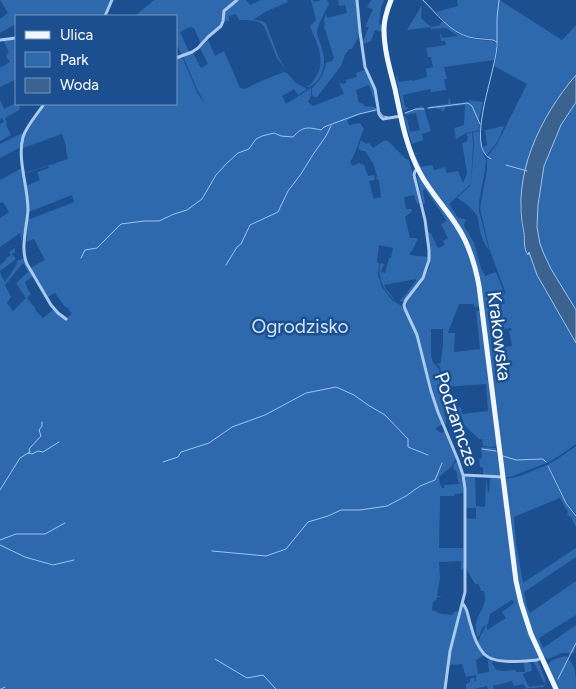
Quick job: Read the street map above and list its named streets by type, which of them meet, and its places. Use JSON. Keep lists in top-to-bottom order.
{
  "streets": {
    "main road": ["Krakowska"],
    "street": ["Podzamcze"]
  },
  "crossings": [
    ["Krakowska", "Podzamcze"]
  ],
  "parks": ["Ogrodzisko"],
  "legend": ["Ulica", "Park", "Woda"]
}
